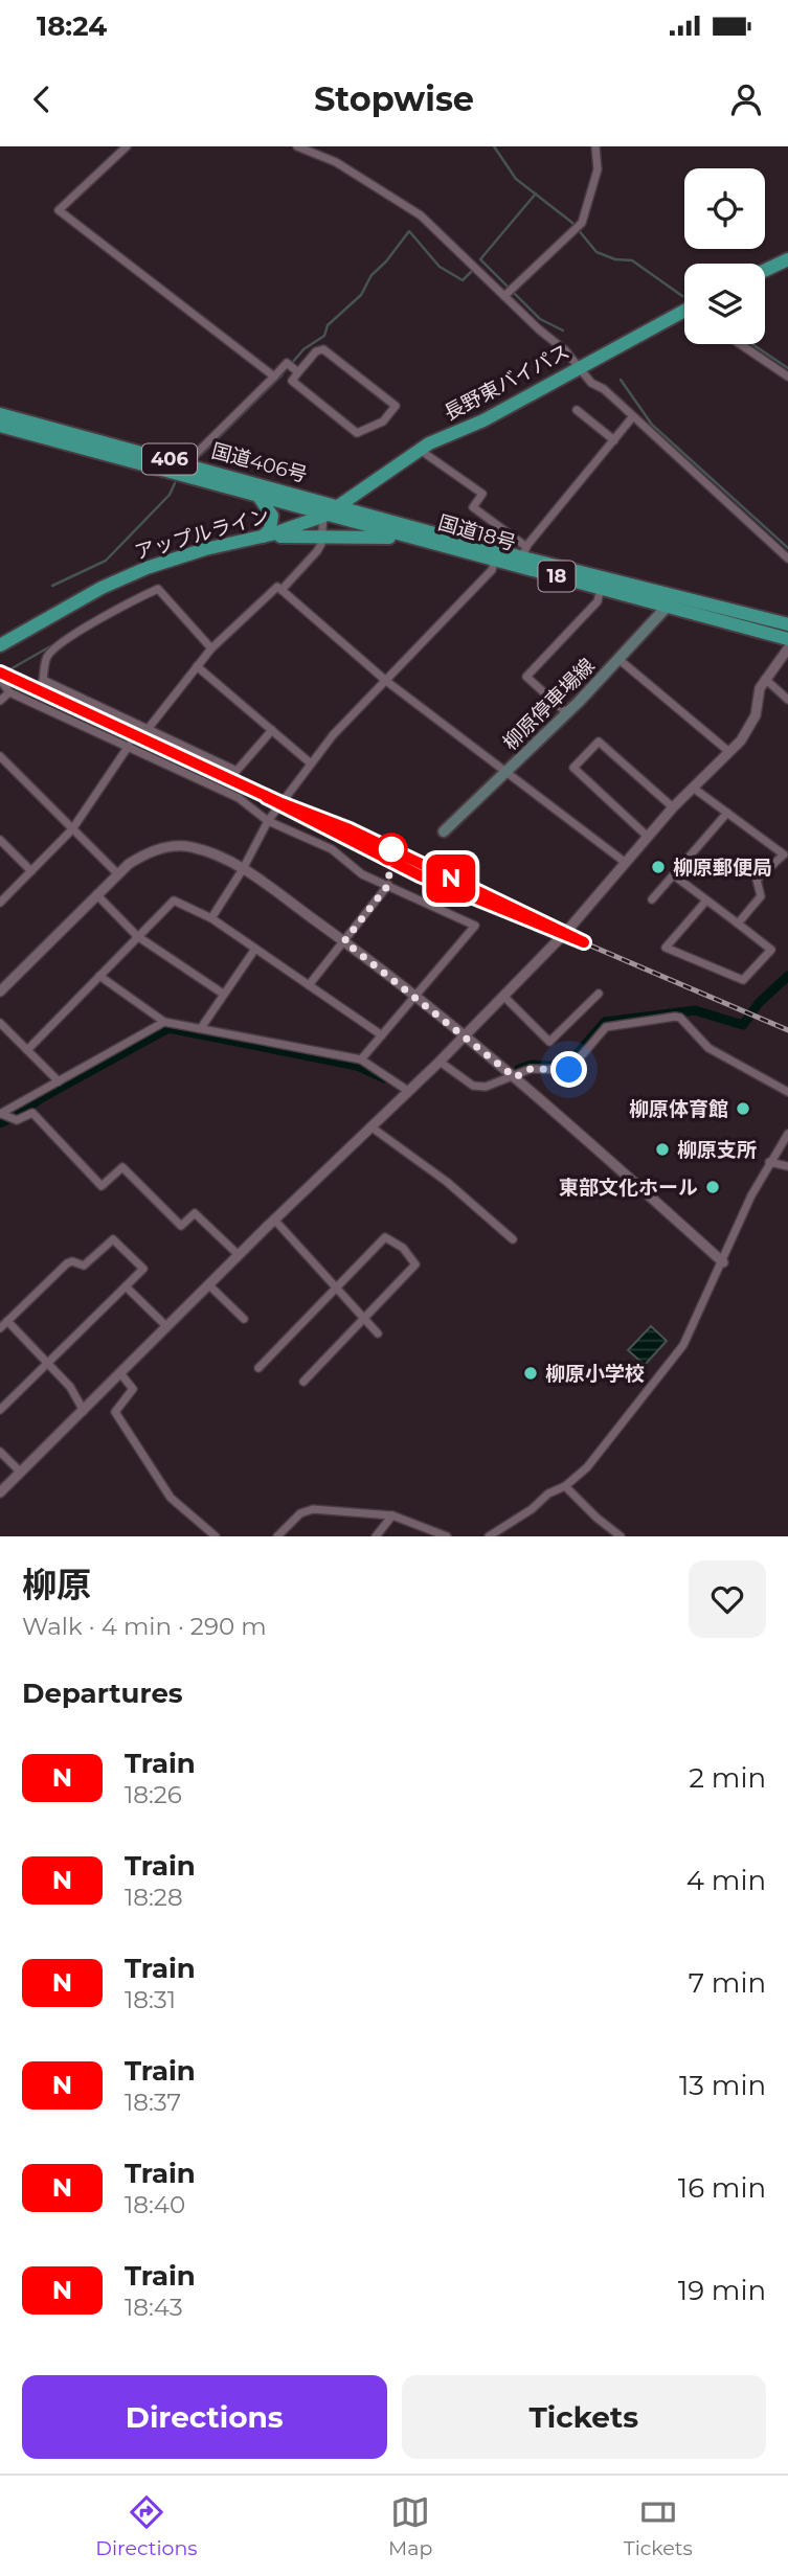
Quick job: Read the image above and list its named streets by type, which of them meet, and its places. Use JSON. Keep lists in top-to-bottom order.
{
  "streets": {
    "highway": [
      "長野東バイパス",
      "406",
      "国道406号",
      "国道18号",
      "アップルライン",
      "18"
    ],
    "main road": ["柳原停車場線"]
  },
  "crossings": [
    ["長野東バイパス", "国道406号"],
    ["長野東バイパス", "国道18号"],
    ["長野東バイパス", "アップルライン"],
    ["国道406号", "国道18号"],
    ["国道406号", "アップルライン"],
    ["国道18号", "アップルライン"],
    ["国道18号", "柳原停車場線"]
  ],
  "places": [
    "柳原郵便局",
    "柳原体育館",
    "柳原支所",
    "東部文化ホール",
    "柳原小学校"
  ],
  "page": {
    "status": "18:24",
    "header": "Stopwise",
    "on_map": "N",
    "heading": [
      ["柳原", "Walk · 4 min · 290 m"],
      "Departures"
    ],
    "list": [
      {
        "mark": "N",
        "name": "Train",
        "note": "18:26",
        "value": "2 min"
      },
      {
        "mark": "N",
        "name": "Train",
        "note": "18:28",
        "value": "4 min"
      },
      {
        "mark": "N",
        "name": "Train",
        "note": "18:31",
        "value": "7 min"
      },
      {
        "mark": "N",
        "name": "Train",
        "note": "18:37",
        "value": "13 min"
      },
      {
        "mark": "N",
        "name": "Train",
        "note": "18:40",
        "value": "16 min"
      },
      {
        "mark": "N",
        "name": "Train",
        "note": "18:43",
        "value": "19 min"
      }
    ],
    "buttons": ["Directions", "Tickets"],
    "tabs": ["Directions", "Map", "Tickets"]
  }
}
